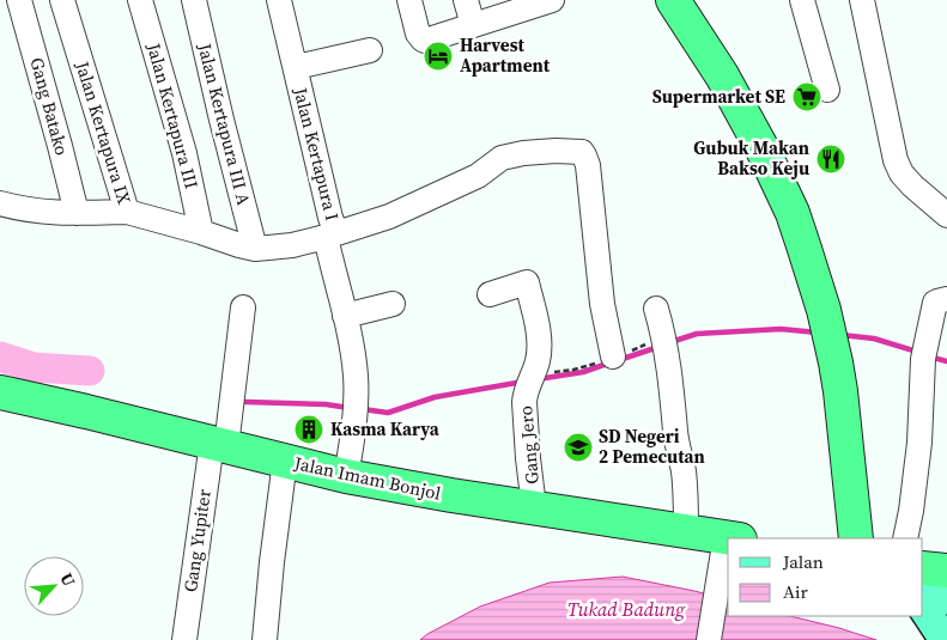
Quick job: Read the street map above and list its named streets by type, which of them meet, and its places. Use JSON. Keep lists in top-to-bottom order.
{
  "streets": {
    "highway": ["Jalan Imam Bonjol"],
    "street": [
      "Gang Batako",
      "Jalan Kertapura III",
      "Jalan Kertapura III A",
      "Jalan Kertapura IX",
      "Jalan Kertapura I",
      "Gang Jero",
      "Gang Yupiter"
    ]
  },
  "crossings": [
    ["Gang Batako", "Jalan Kertapura IX"],
    ["Gang Jero", "Jalan Imam Bonjol"],
    ["Jalan Imam Bonjol", "Gang Yupiter"]
  ],
  "water": ["Tukad Badung"],
  "places": {
    "hotel": ["Harvest Apartment"],
    "supermarket": ["Supermarket SE"],
    "restaurant": ["Gubuk Makan Bakso Keju"],
    "building": ["Kasma Karya"],
    "school or university": ["SD Negeri 2 Pemecutan"]
  },
  "legend": ["Jalan", "Air"],
  "north": "top right"
}
